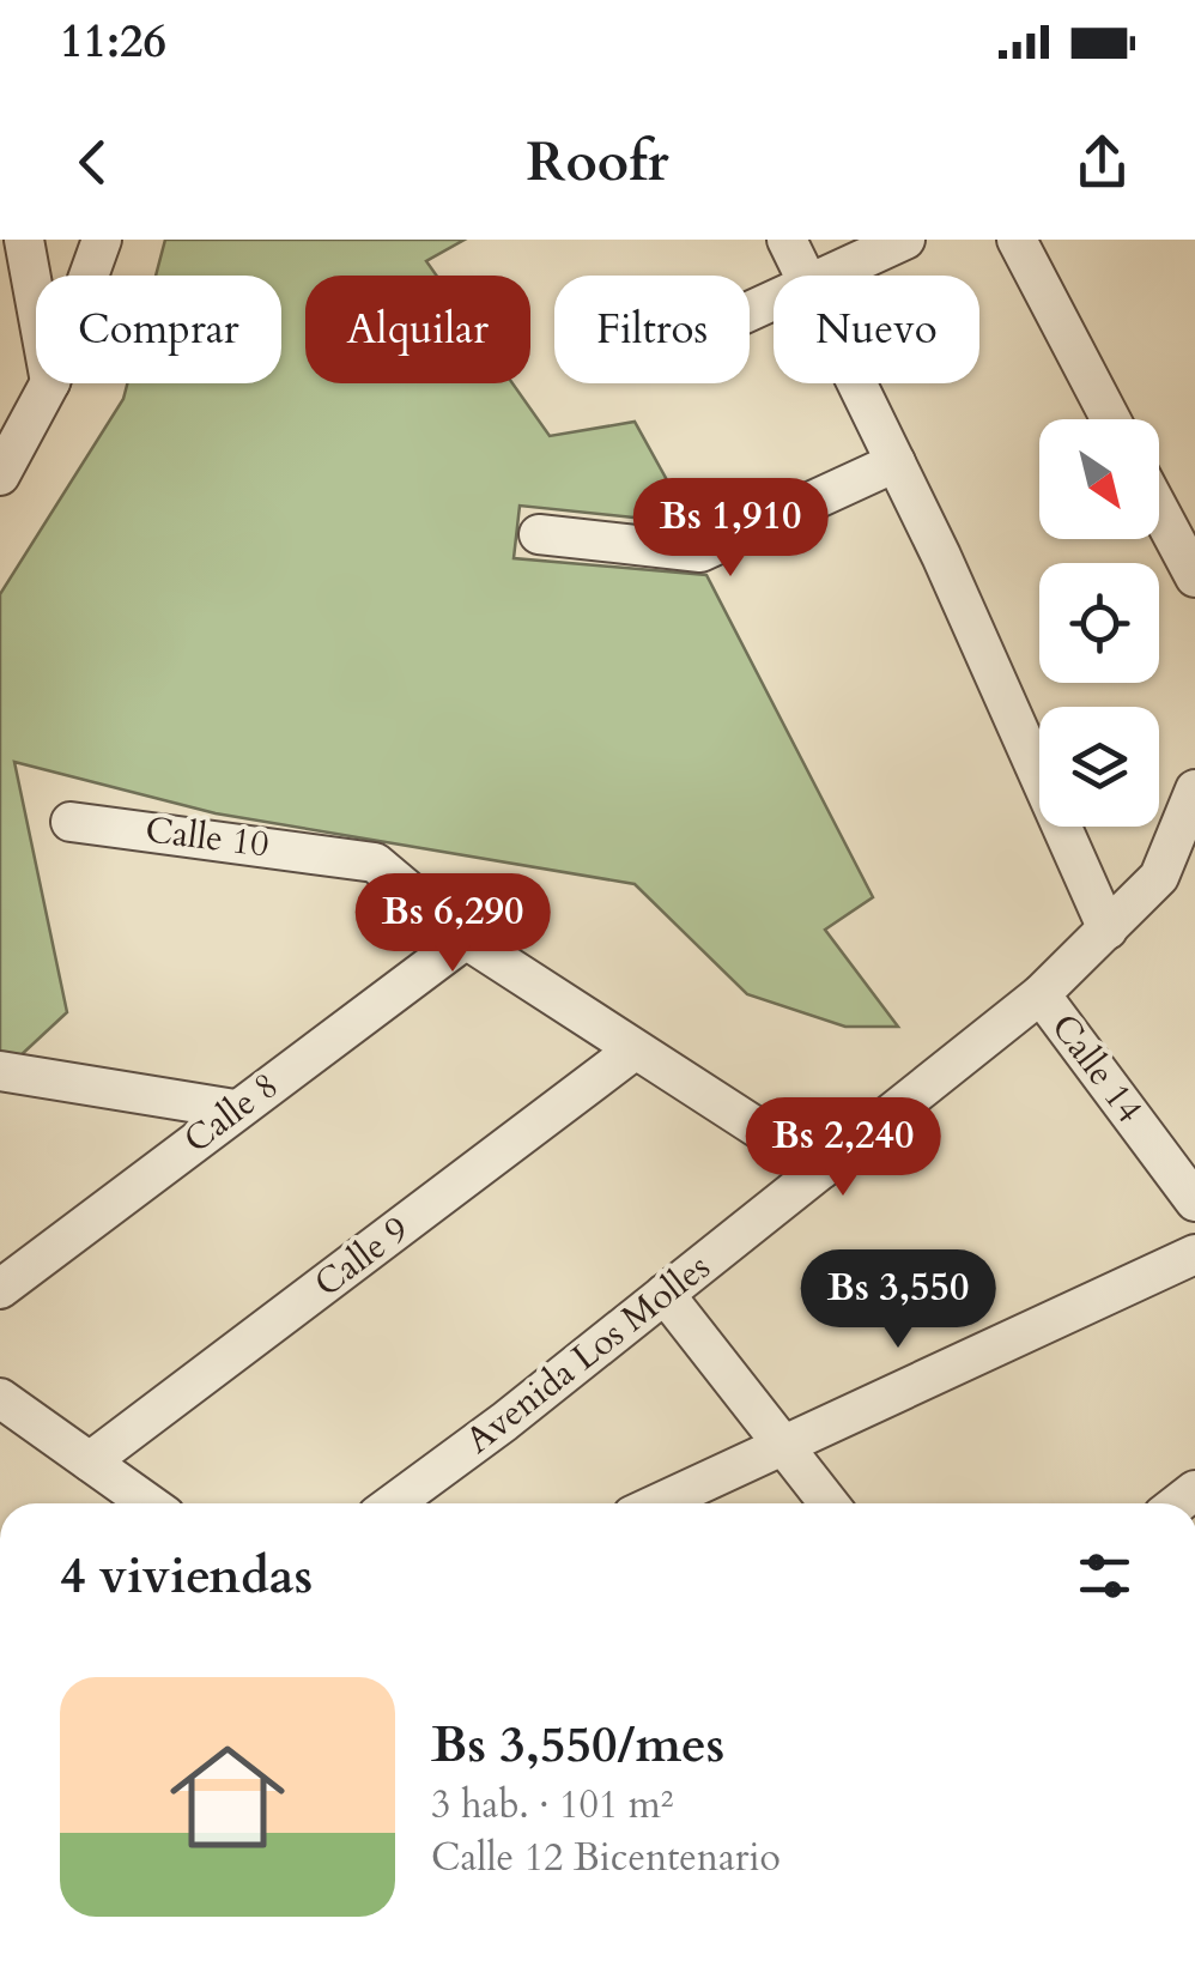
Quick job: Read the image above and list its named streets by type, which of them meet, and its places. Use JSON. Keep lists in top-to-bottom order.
{
  "streets": {
    "street": [
      "Calle 10",
      "Calle 14",
      "Calle 8",
      "Calle 9",
      "Avenida Los Molles"
    ]
  },
  "crossings": [
    ["Calle 10", "Calle 8"],
    ["Calle 10", "Calle 9"],
    ["Calle 10", "Avenida Los Molles"],
    ["Calle 14", "Avenida Los Molles"]
  ],
  "north": "bottom right",
  "page": {
    "status": "11:26",
    "header": "Roofr",
    "chip": [
      "Comprar",
      "Alquilar",
      "Filtros",
      "Nuevo"
    ],
    "price": [
      "Bs 1,910",
      "Bs 6,290",
      "Bs 2,240",
      "Bs 3,550"
    ],
    "heading": "4 viviendas",
    "list": [
      {
        "name": "Bs 3,550/mes",
        "note": "3 hab. · 101 m² · Calle 12 Bicentenario"
      }
    ]
  }
}
